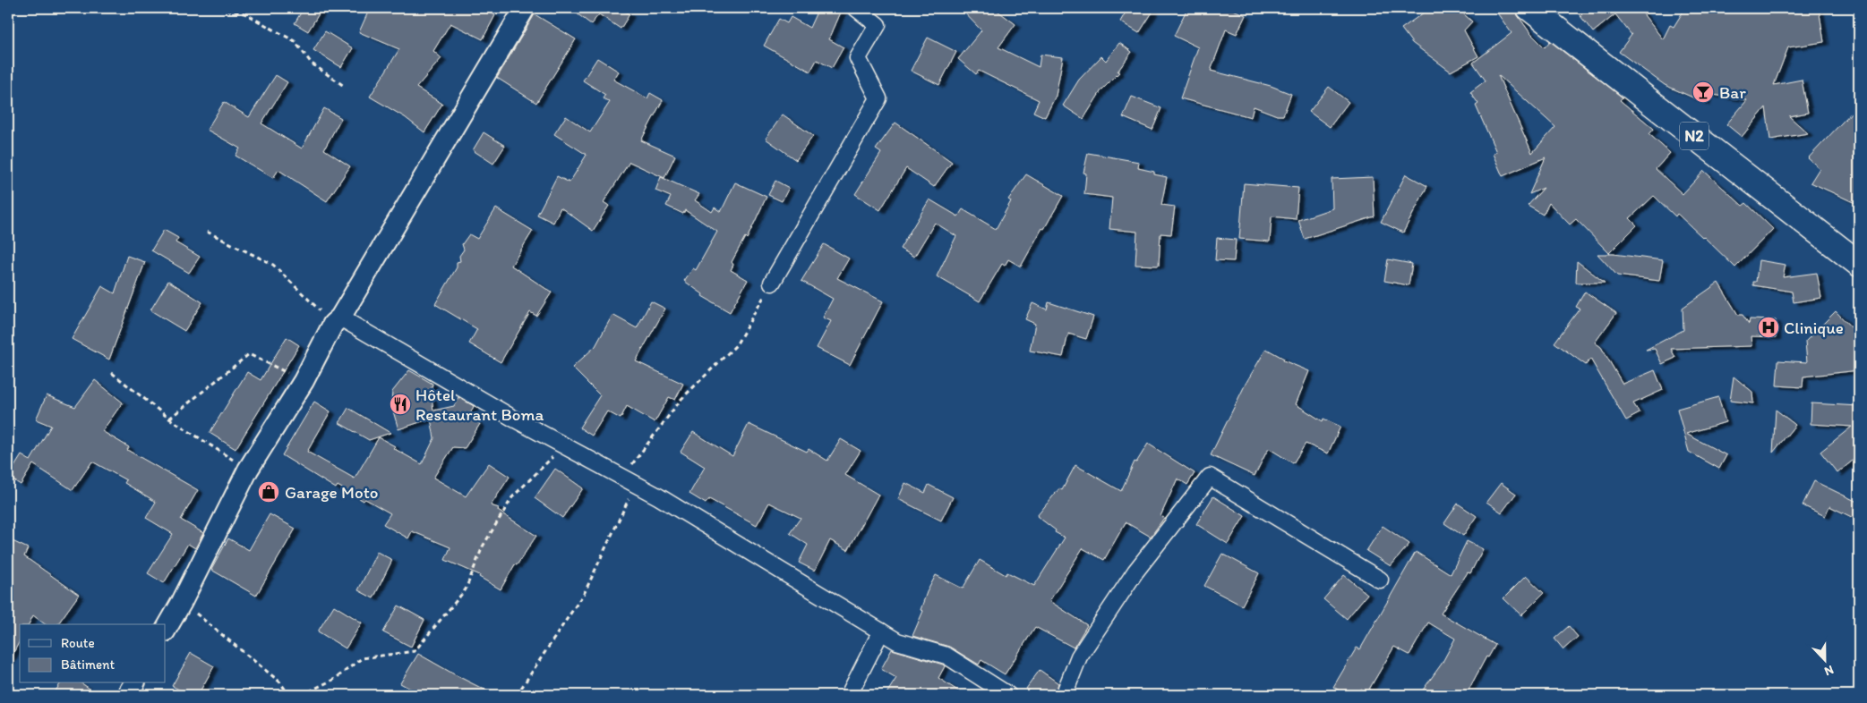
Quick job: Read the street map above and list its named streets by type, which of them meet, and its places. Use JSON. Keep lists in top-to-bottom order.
{
  "streets": {
    "highway": ["N2"]
  },
  "places": {
    "bar": ["Bar"],
    "hospital": ["Clinique"],
    "restaurant": ["Hôtel Restaurant Boma"],
    "shop": ["Garage Moto"]
  },
  "legend": ["Route", "Bâtiment"],
  "north": "bottom"
}
